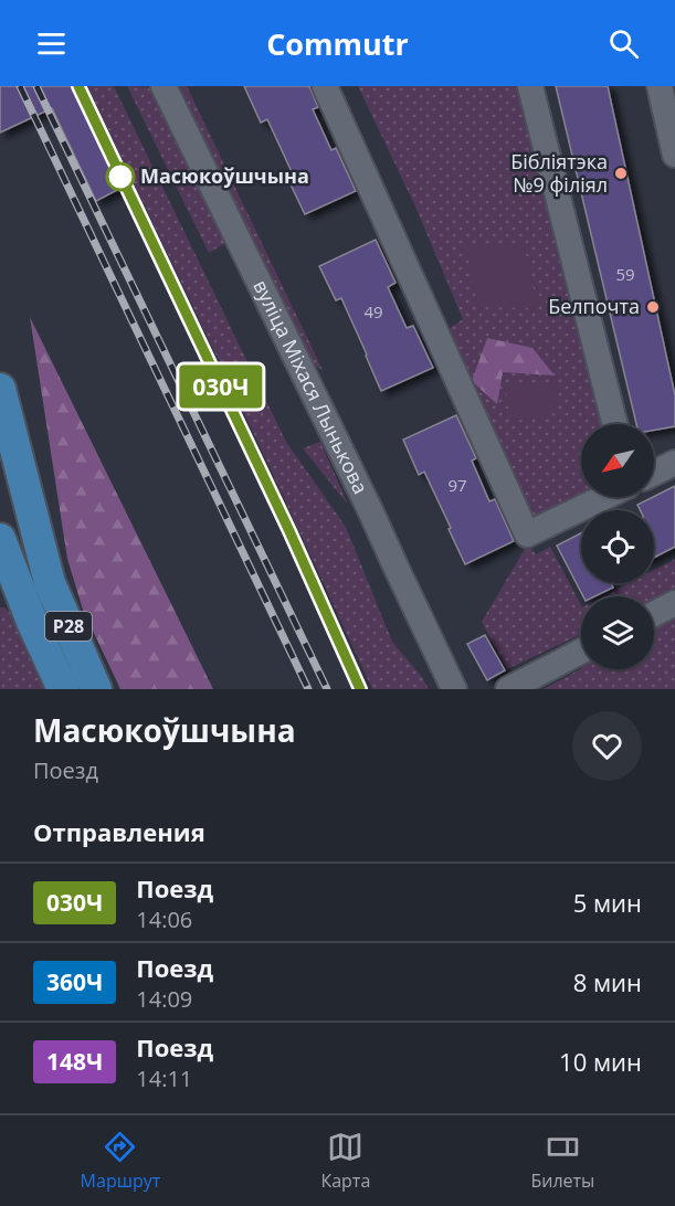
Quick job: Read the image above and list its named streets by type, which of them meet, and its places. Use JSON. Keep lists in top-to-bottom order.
{
  "streets": {
    "main road": ["Р28"],
    "street": ["вуліца Міхася Лынькова"]
  },
  "places": ["Бібліятэка №9 філіял", "Масюкоўшчына", "Белпочта"],
  "house_numbers": ["59", "49", "97"],
  "north": "bottom left",
  "page": {
    "header": "Commutr",
    "on_map": "030Ч",
    "heading": [
      ["Масюкоўшчына", "Поезд"],
      "Отправления"
    ],
    "list": [
      {
        "mark": "030Ч",
        "name": "Поезд",
        "note": "14:06",
        "value": "5 мин"
      },
      {
        "mark": "360Ч",
        "name": "Поезд",
        "note": "14:09",
        "value": "8 мин"
      },
      {
        "mark": "148Ч",
        "name": "Поезд",
        "note": "14:11",
        "value": "10 мин"
      }
    ],
    "tabs": ["Маршрут", "Карта", "Билеты"]
  }
}
